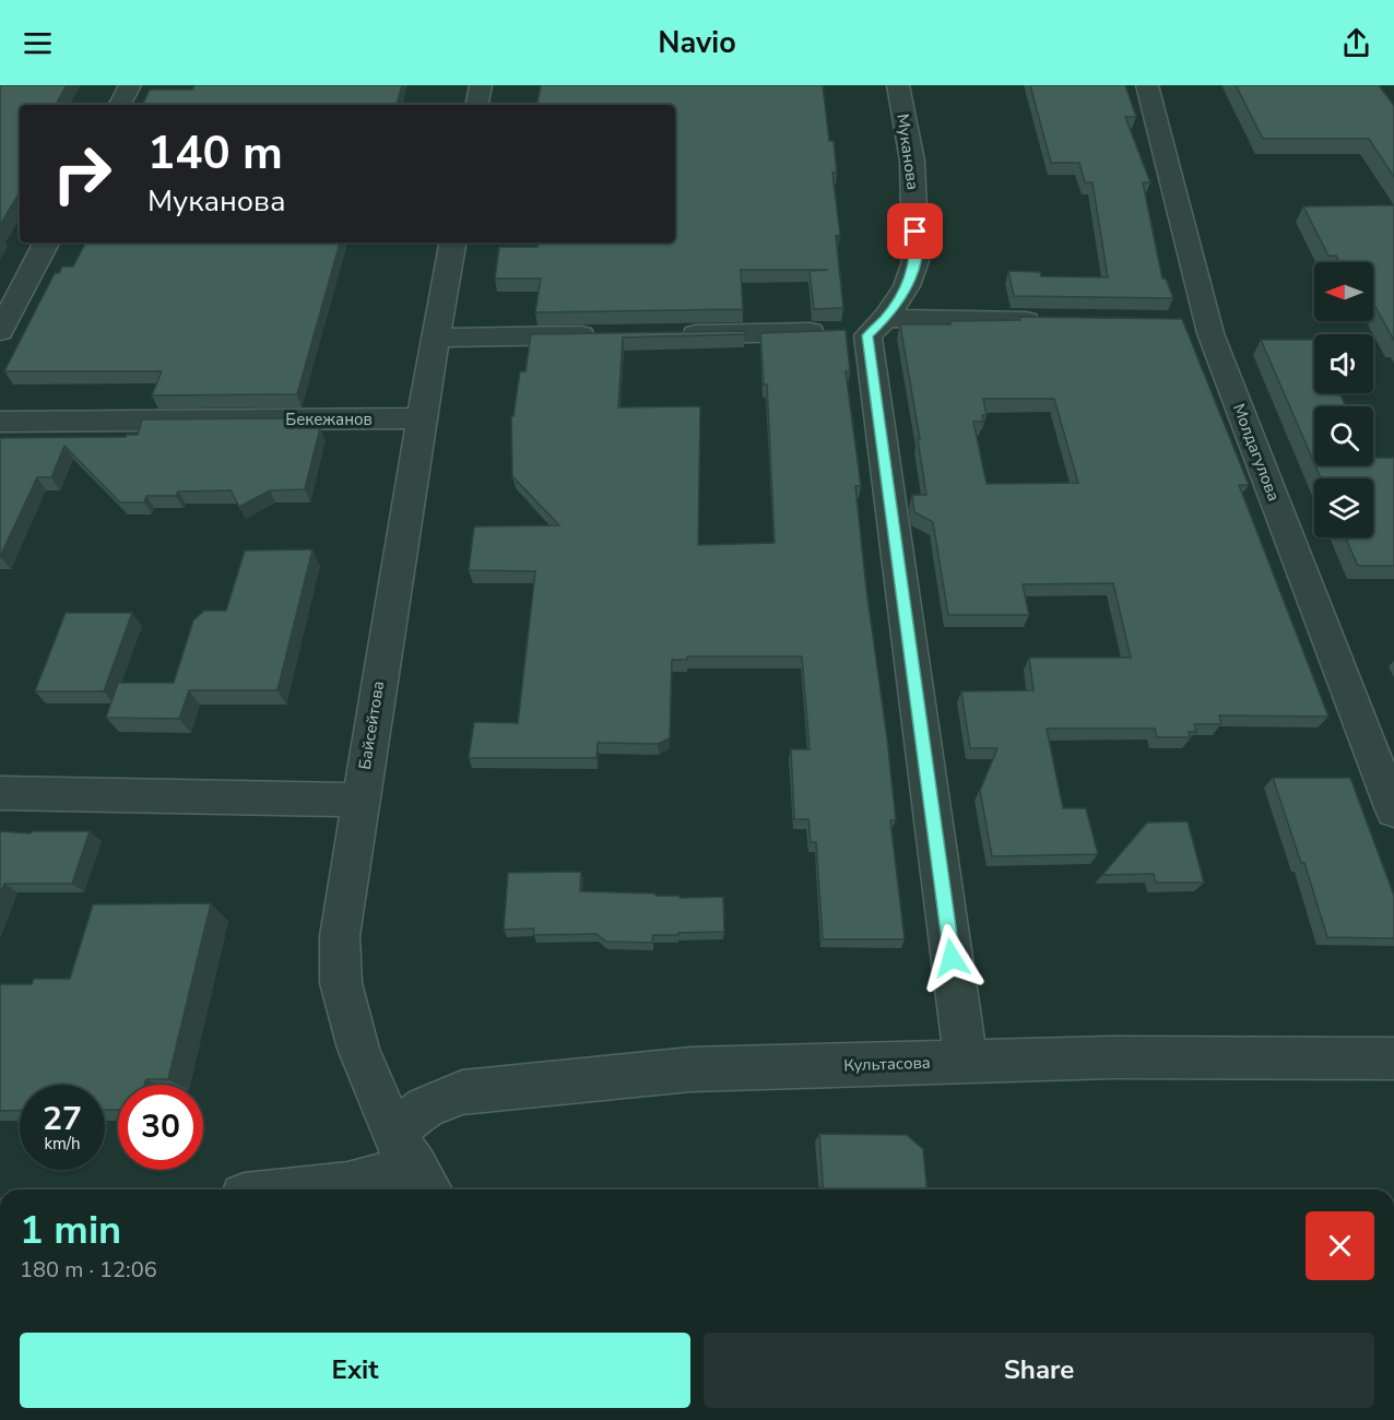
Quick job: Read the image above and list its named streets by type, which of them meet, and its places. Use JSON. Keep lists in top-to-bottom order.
{
  "streets": {
    "street": [
      "Муканова",
      "Бекежанов",
      "Молдагулова",
      "Байсейтова",
      "Культасова"
    ]
  },
  "crossings": [
    ["Бекежанов", "Байсейтова"],
    ["Байсейтова", "Культасова"]
  ],
  "north": "left",
  "page": {
    "header": "Navio",
    "turn": ["140 m", "Муканова"],
    "speed": "27 km/h",
    "limit": "30",
    "heading": ["1 min", "180 m · 12:06"],
    "buttons": ["Exit", "Share"]
  }
}
